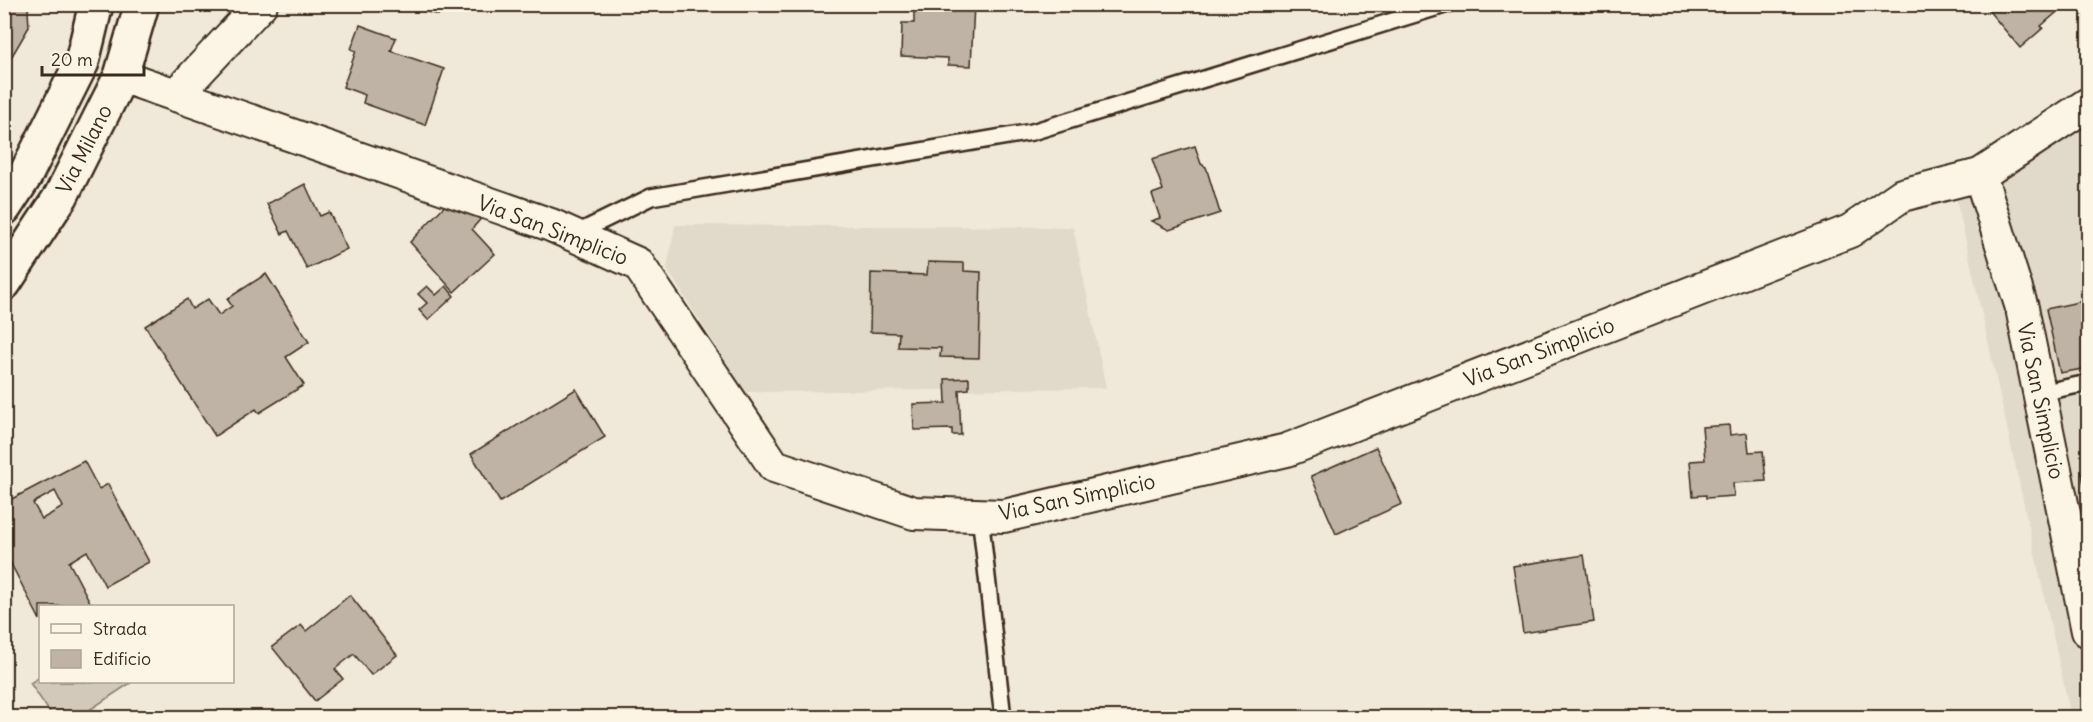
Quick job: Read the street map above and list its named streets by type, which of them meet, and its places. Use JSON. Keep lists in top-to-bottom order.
{
  "streets": {
    "main road": ["Via Milano"],
    "street": ["Via San Simplicio"]
  },
  "crossings": [
    ["Via Milano", "Via San Simplicio"]
  ],
  "legend": ["Strada", "Edificio"],
  "scale_bar": "20 m"
}
